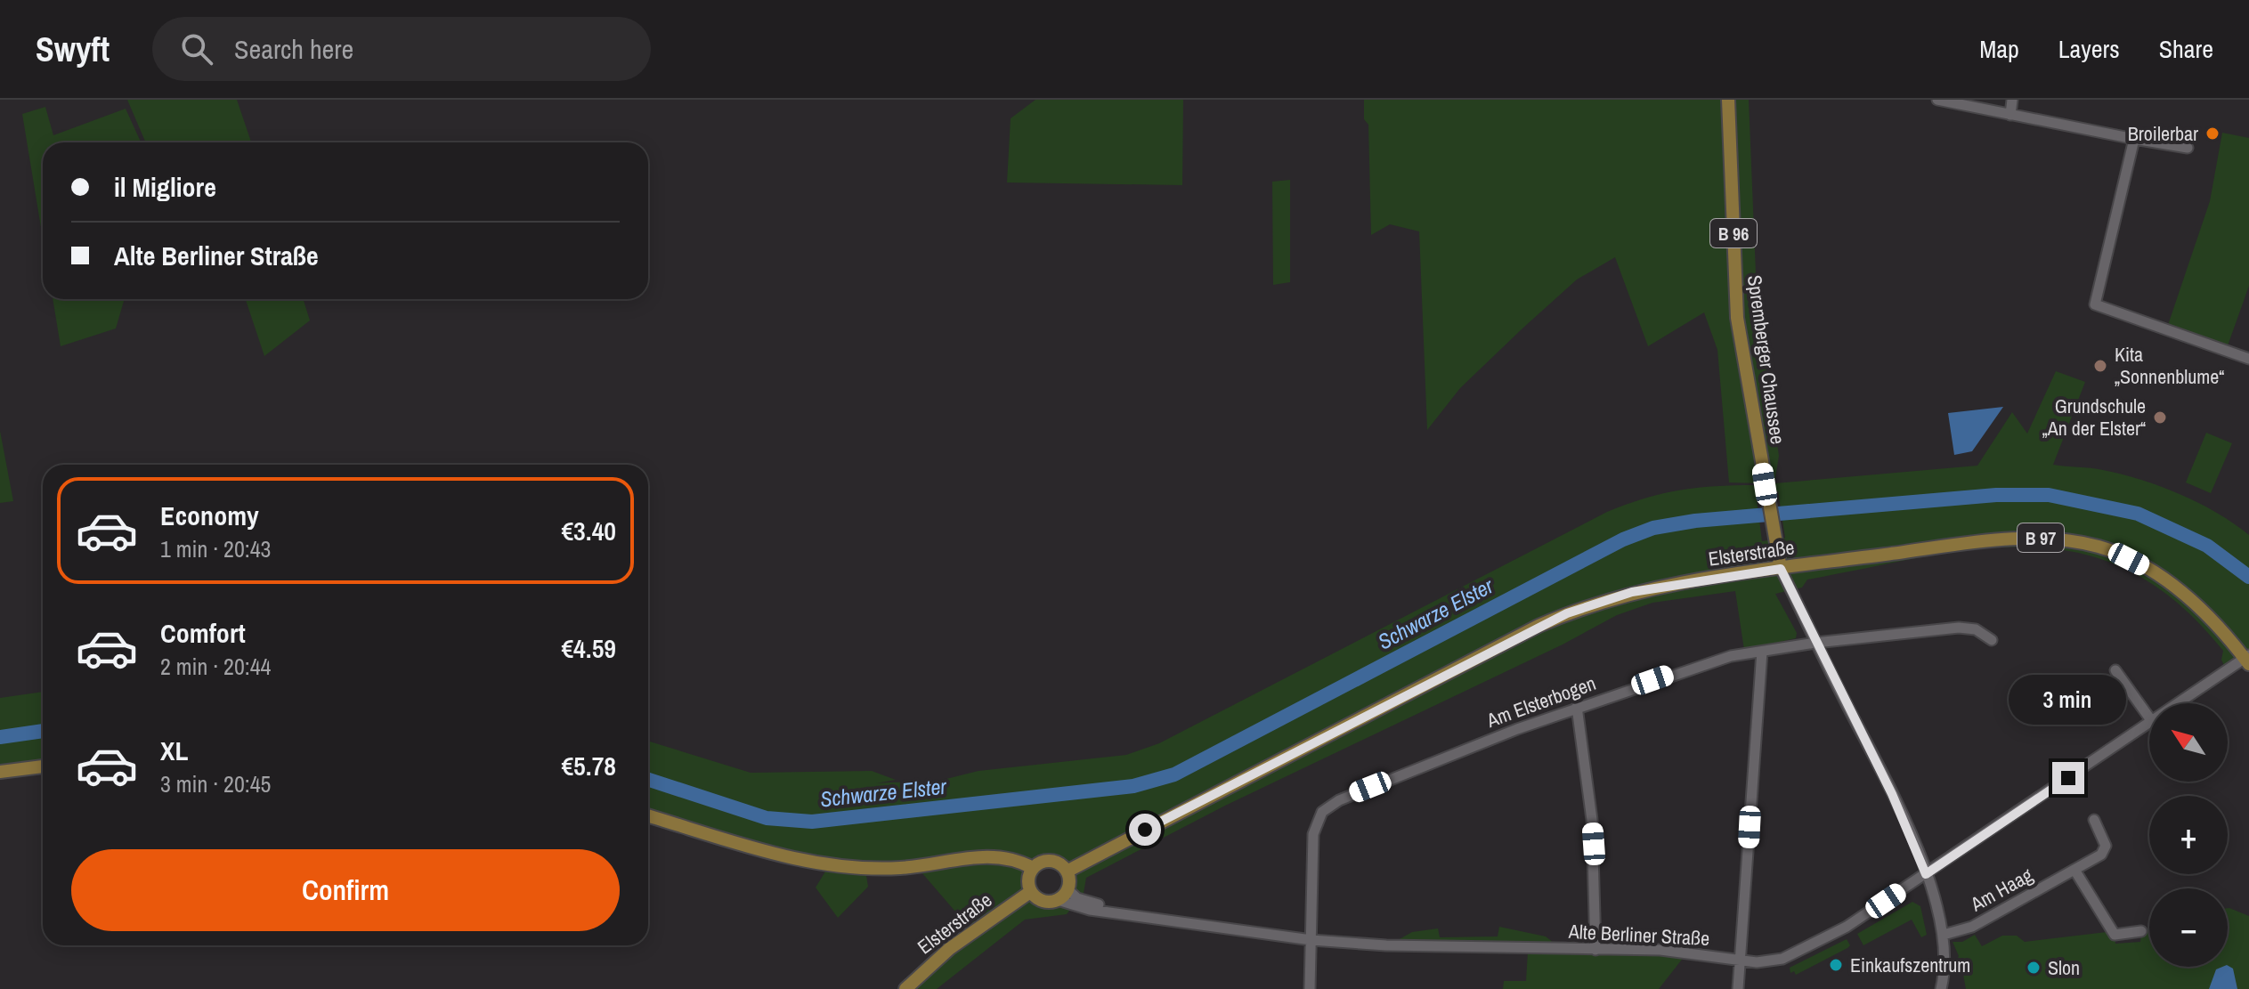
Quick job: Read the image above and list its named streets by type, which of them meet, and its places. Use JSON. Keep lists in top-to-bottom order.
{
  "streets": {
    "main road": [
      "B 96",
      "Spremberger Chaussee",
      "B 97",
      "Elsterstraße"
    ],
    "street": ["Am Elsterbogen", "Am Haag", "Alte Berliner Straße"]
  },
  "crossings": [
    ["Spremberger Chaussee", "Elsterstraße"],
    ["Elsterstraße", "Alte Berliner Straße"],
    ["Am Elsterbogen", "Alte Berliner Straße"]
  ],
  "water": ["Schwarze Elster"],
  "places": [
    "Broilerbar",
    "Kita „Sonnenblume“",
    "Grundschule „An der Elster“",
    "Einkaufszentrum",
    "Slon"
  ],
  "north": "top left",
  "page": {
    "header": "Swyft",
    "search": "Search here",
    "nav": ["Map", "Layers", "Share"],
    "banner": ["il Migliore", "Alte Berliner Straße"],
    "list": [
      {
        "name": "Economy",
        "note": "1 min · 20:43",
        "value": "€3.40"
      },
      {
        "name": "Comfort",
        "note": "2 min · 20:44",
        "value": "€4.59"
      },
      {
        "name": "XL",
        "note": "3 min · 20:45",
        "value": "€5.78"
      }
    ],
    "bubble": "3 min",
    "map_buttons": ["+", "−"],
    "buttons": "Confirm"
  }
}
